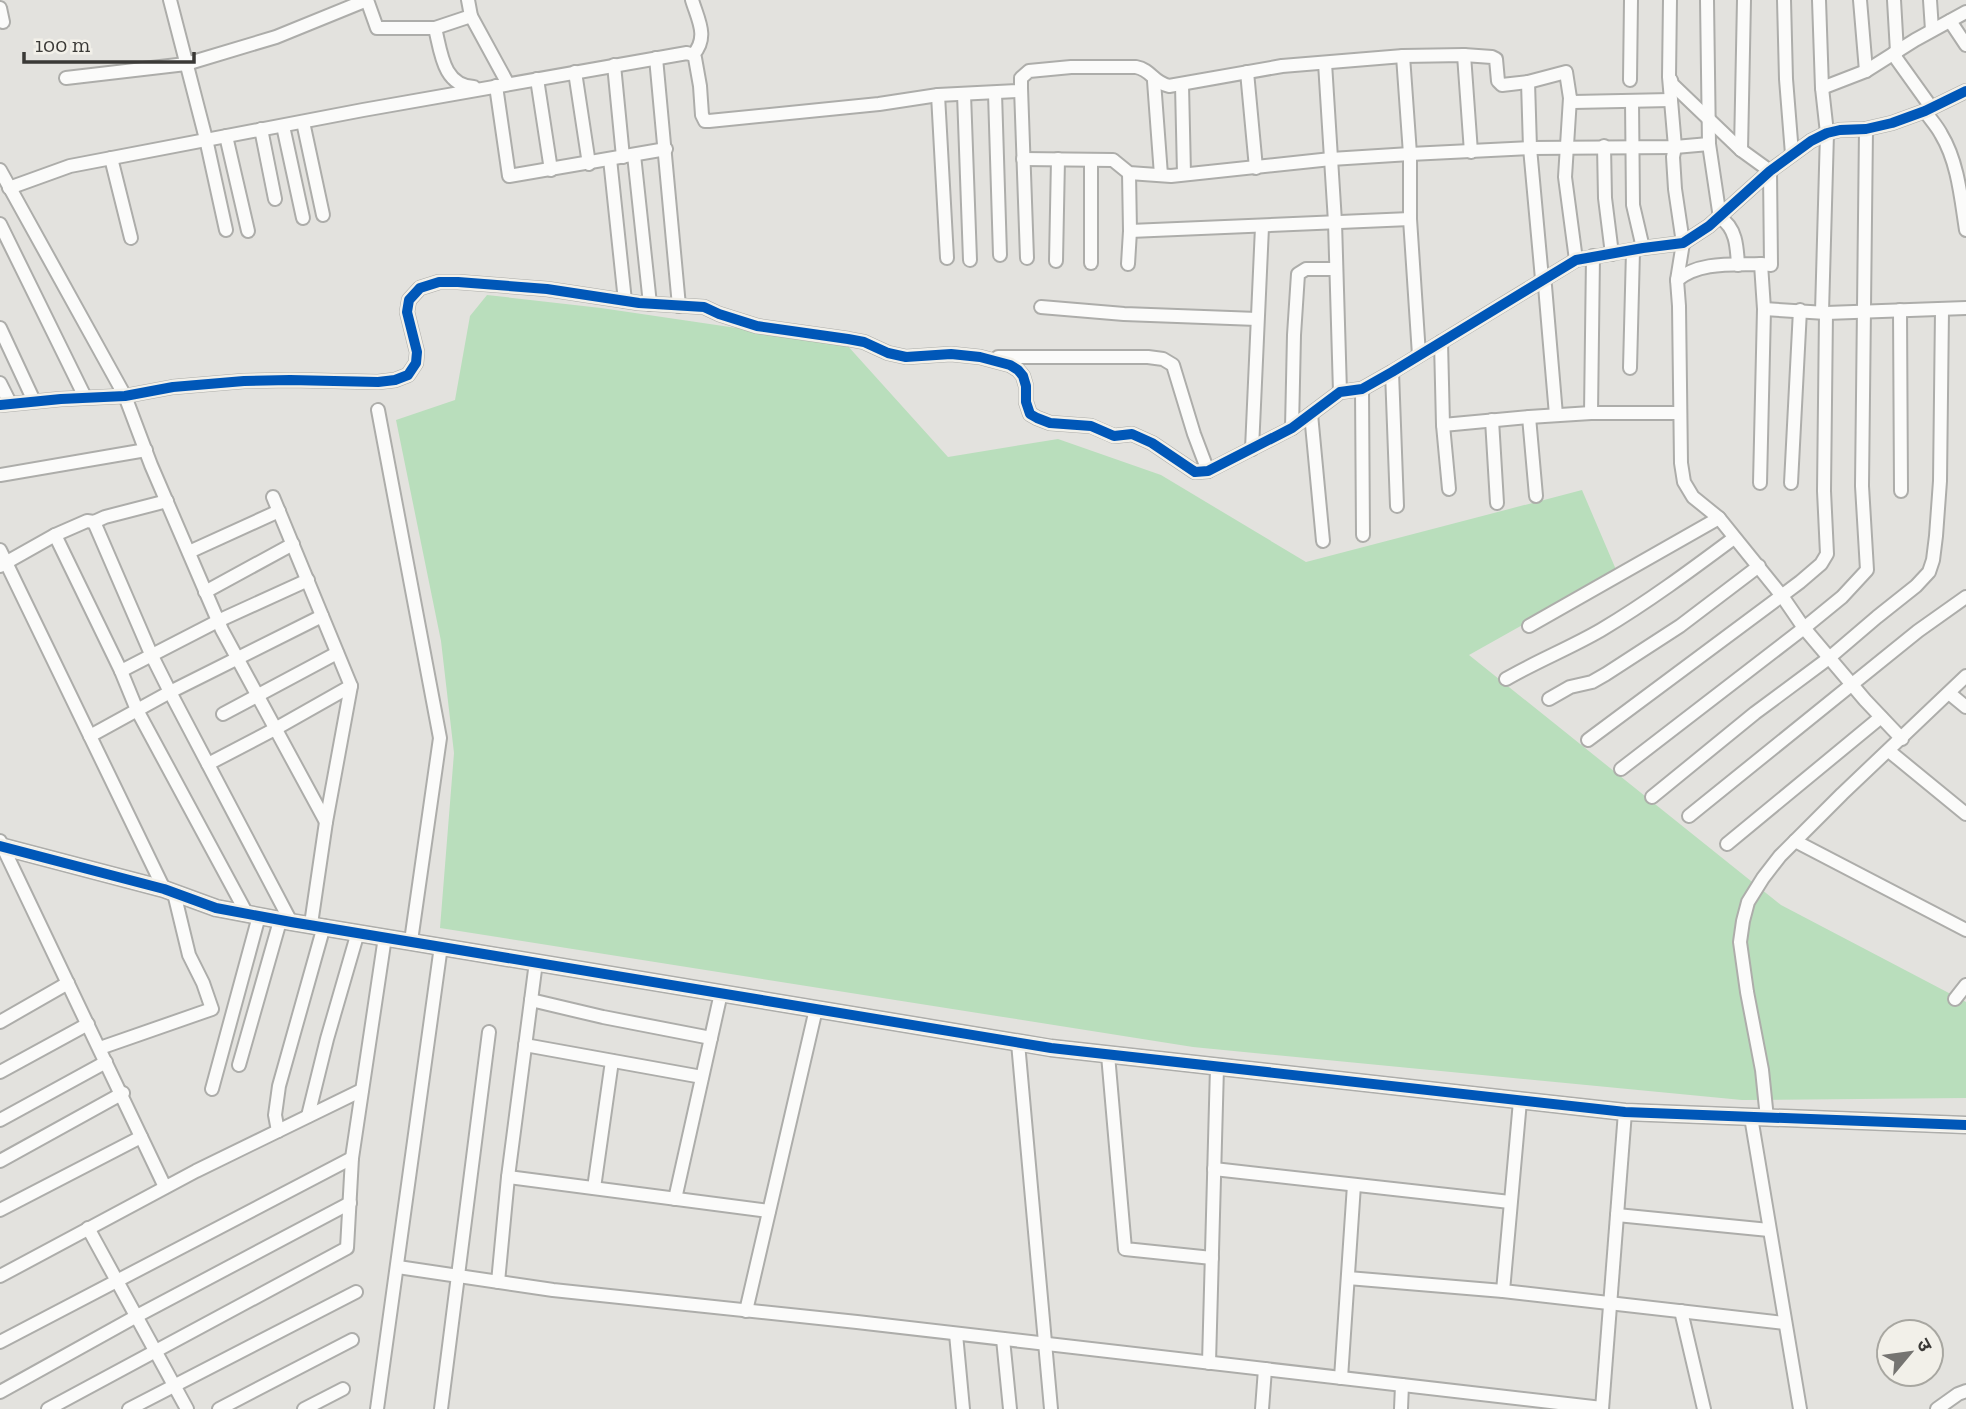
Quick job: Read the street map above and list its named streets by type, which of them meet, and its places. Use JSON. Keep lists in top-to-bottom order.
{
  "scale_bar": "100 m",
  "north": "top right"
}
